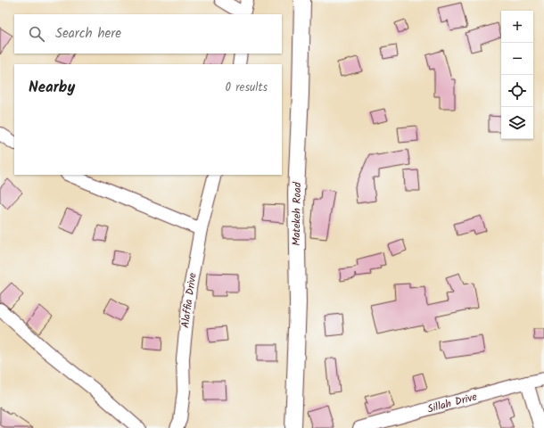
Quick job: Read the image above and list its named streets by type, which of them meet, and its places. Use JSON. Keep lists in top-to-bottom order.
{
  "streets": {
    "street": ["Matekeh Road", "Alaffia Drive", "Sillah Drive"]
  },
  "page": {
    "map_buttons": ["+", "−"],
    "search": "Search here",
    "heading": ["Nearby", "0 results"]
  }
}
